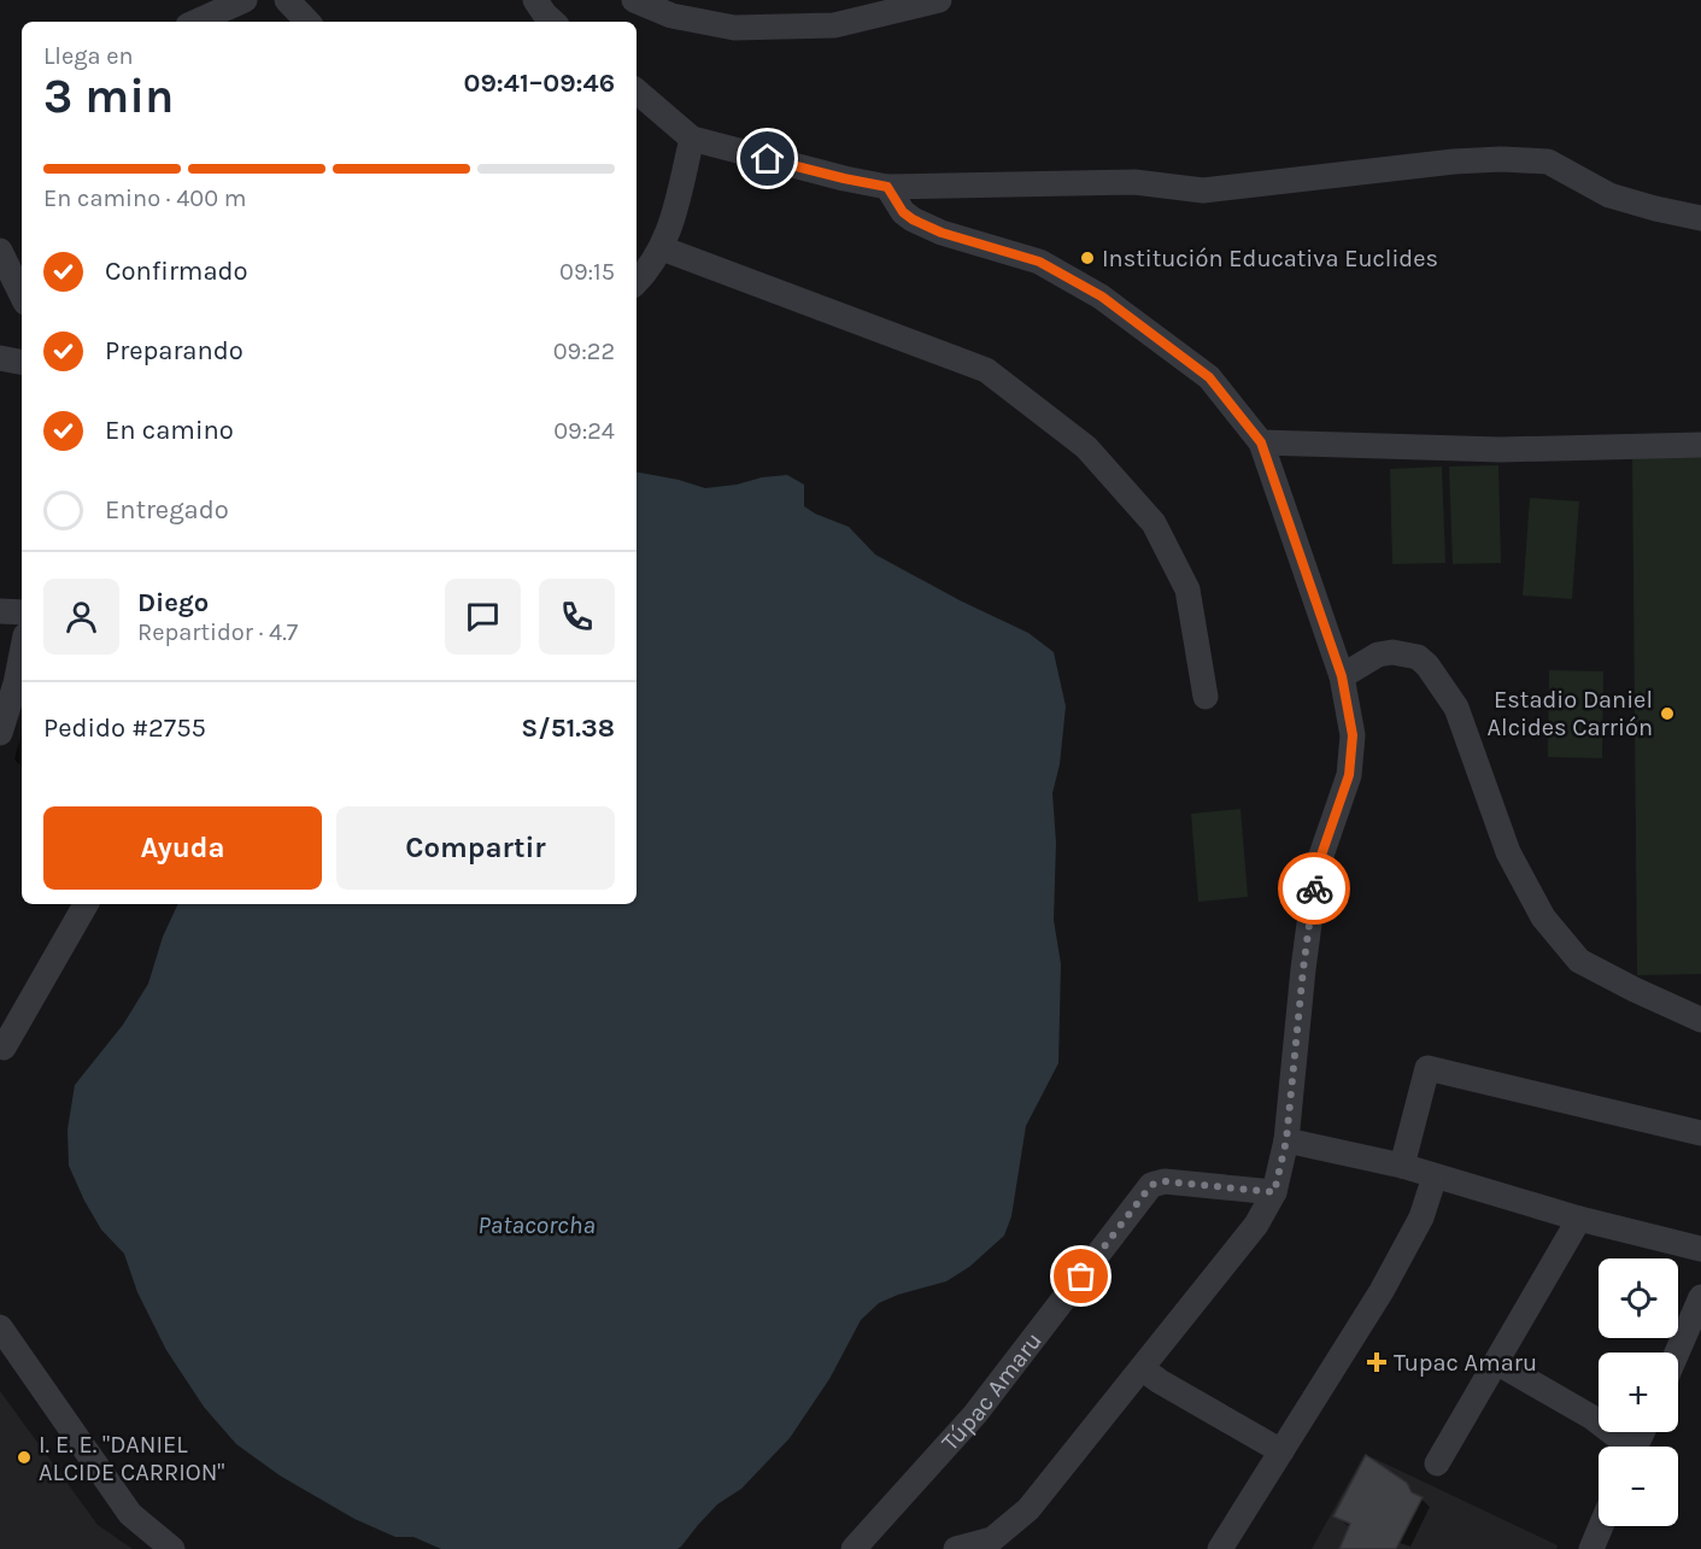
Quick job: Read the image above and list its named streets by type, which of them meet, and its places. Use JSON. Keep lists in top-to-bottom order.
{
  "streets": {
    "street": ["Túpac Amaru"]
  },
  "water": ["Patacorcha"],
  "places": {
    "other": ["Institución Educativa Euclides", "Estadio Daniel Alcides Carrión", "I. E. E. \"DANIEL ALCIDE CARRION\""],
    "health": ["Tupac Amaru"]
  },
  "page": {
    "heading": ["3 min", "Llega en", "09:41–09:46"],
    "panel": [
      "Diego",
      "Repartidor · 4.7",
      "Pedido #2755",
      "S/51.38"
    ],
    "bar": "En camino · 400 m",
    "list": [
      ["Confirmado", "09:15"],
      ["Preparando", "09:22"],
      ["En camino", "09:24"],
      "Entregado"
    ],
    "buttons": ["Ayuda", "Compartir"],
    "map_buttons": ["+", "−"]
  }
}
